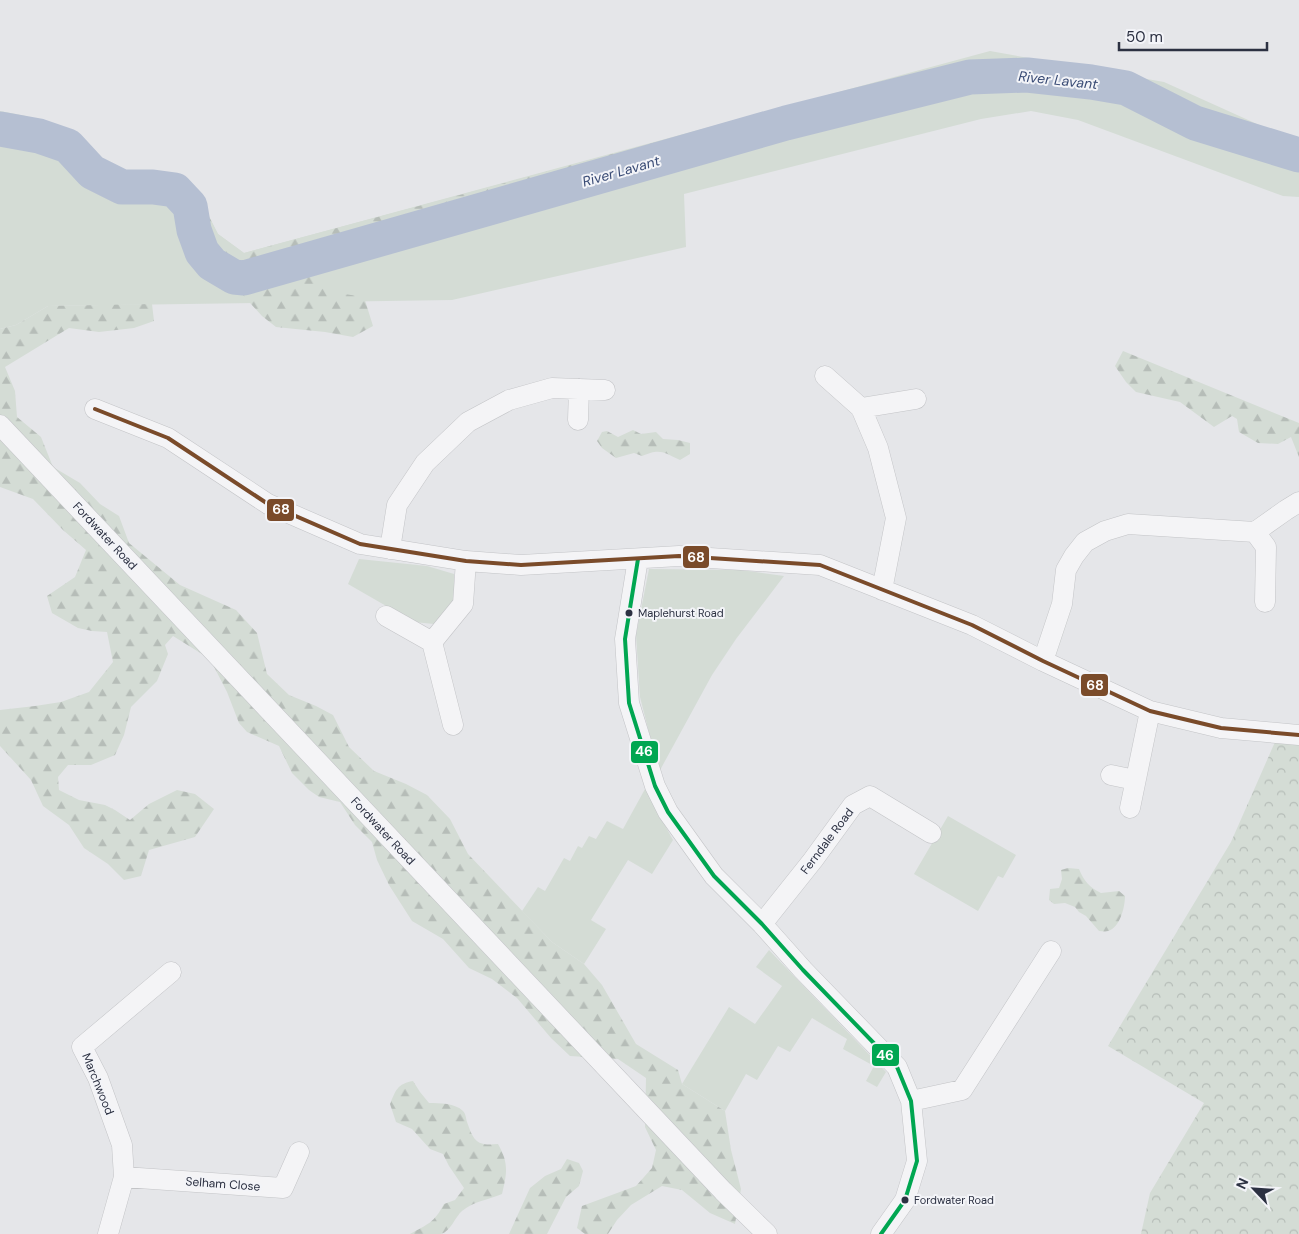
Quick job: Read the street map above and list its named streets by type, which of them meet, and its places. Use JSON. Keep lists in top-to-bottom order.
{
  "streets": {
    "street": [
      "Fordwater Road",
      "Ferndale Road",
      "Marchwood",
      "Selham Close"
    ]
  },
  "crossings": [
    ["Marchwood", "Selham Close"]
  ],
  "water": ["River Lavant"],
  "places": ["Maplehurst Road", "Fordwater Road"],
  "lines": ["transit line 68", "transit line 46"],
  "scale_bar": "50 m",
  "north": "top left"
}
